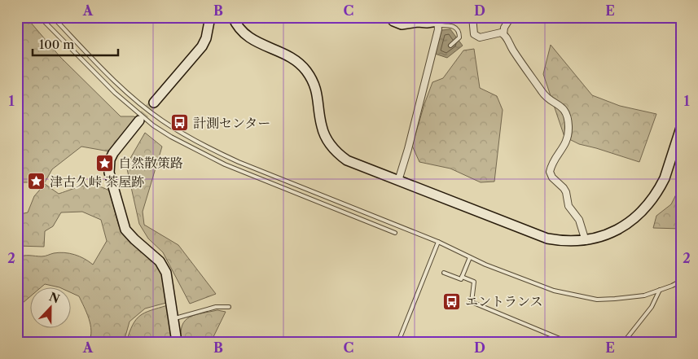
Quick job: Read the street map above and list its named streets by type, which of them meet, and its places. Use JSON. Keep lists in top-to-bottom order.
{
  "places": {
    "bus stop": ["計測センター", "エントランス"],
    "place": ["自然散策路", "津古久峠 茶屋跡"]
  },
  "scale_bar": "100 m",
  "north": "top",
  "grid": {
    "columns": [
      "A",
      "B",
      "C",
      "D",
      "E"
    ],
    "rows": ["1", "2"]
  }
}
